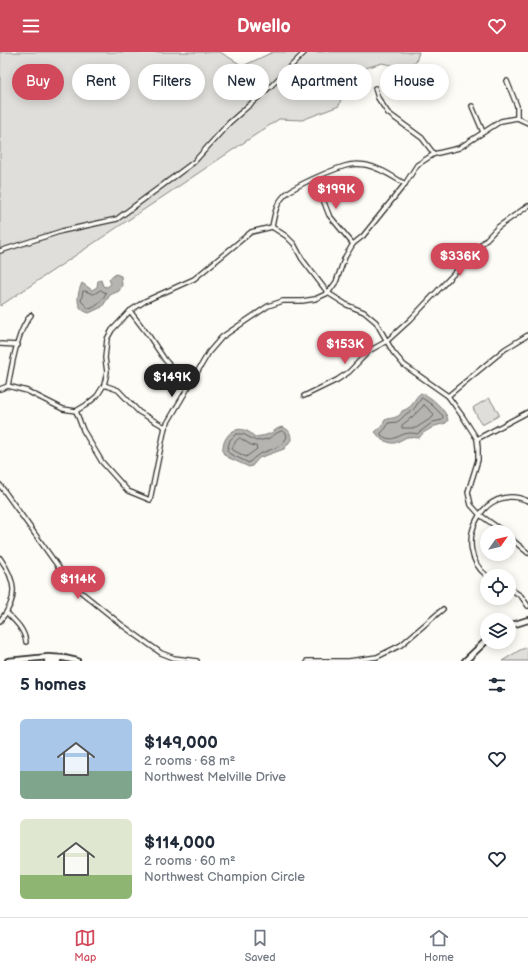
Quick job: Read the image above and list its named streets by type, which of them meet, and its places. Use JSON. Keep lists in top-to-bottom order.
{
  "north": "top right",
  "page": {
    "header": "Dwello",
    "chip": [
      "Buy",
      "Rent",
      "Filters",
      "New",
      "Apartment",
      "House"
    ],
    "price": [
      "$199K",
      "$336K",
      "$153K",
      "$149K",
      "$114K"
    ],
    "heading": "5 homes",
    "list": [
      {
        "name": "$149,000",
        "note": "2 rooms · 68 m² · Northwest Melville Drive"
      },
      {
        "name": "$114,000",
        "note": "2 rooms · 60 m² · Northwest Champion Circle"
      }
    ],
    "tabs": ["Map", "Saved", "Home"]
  }
}
